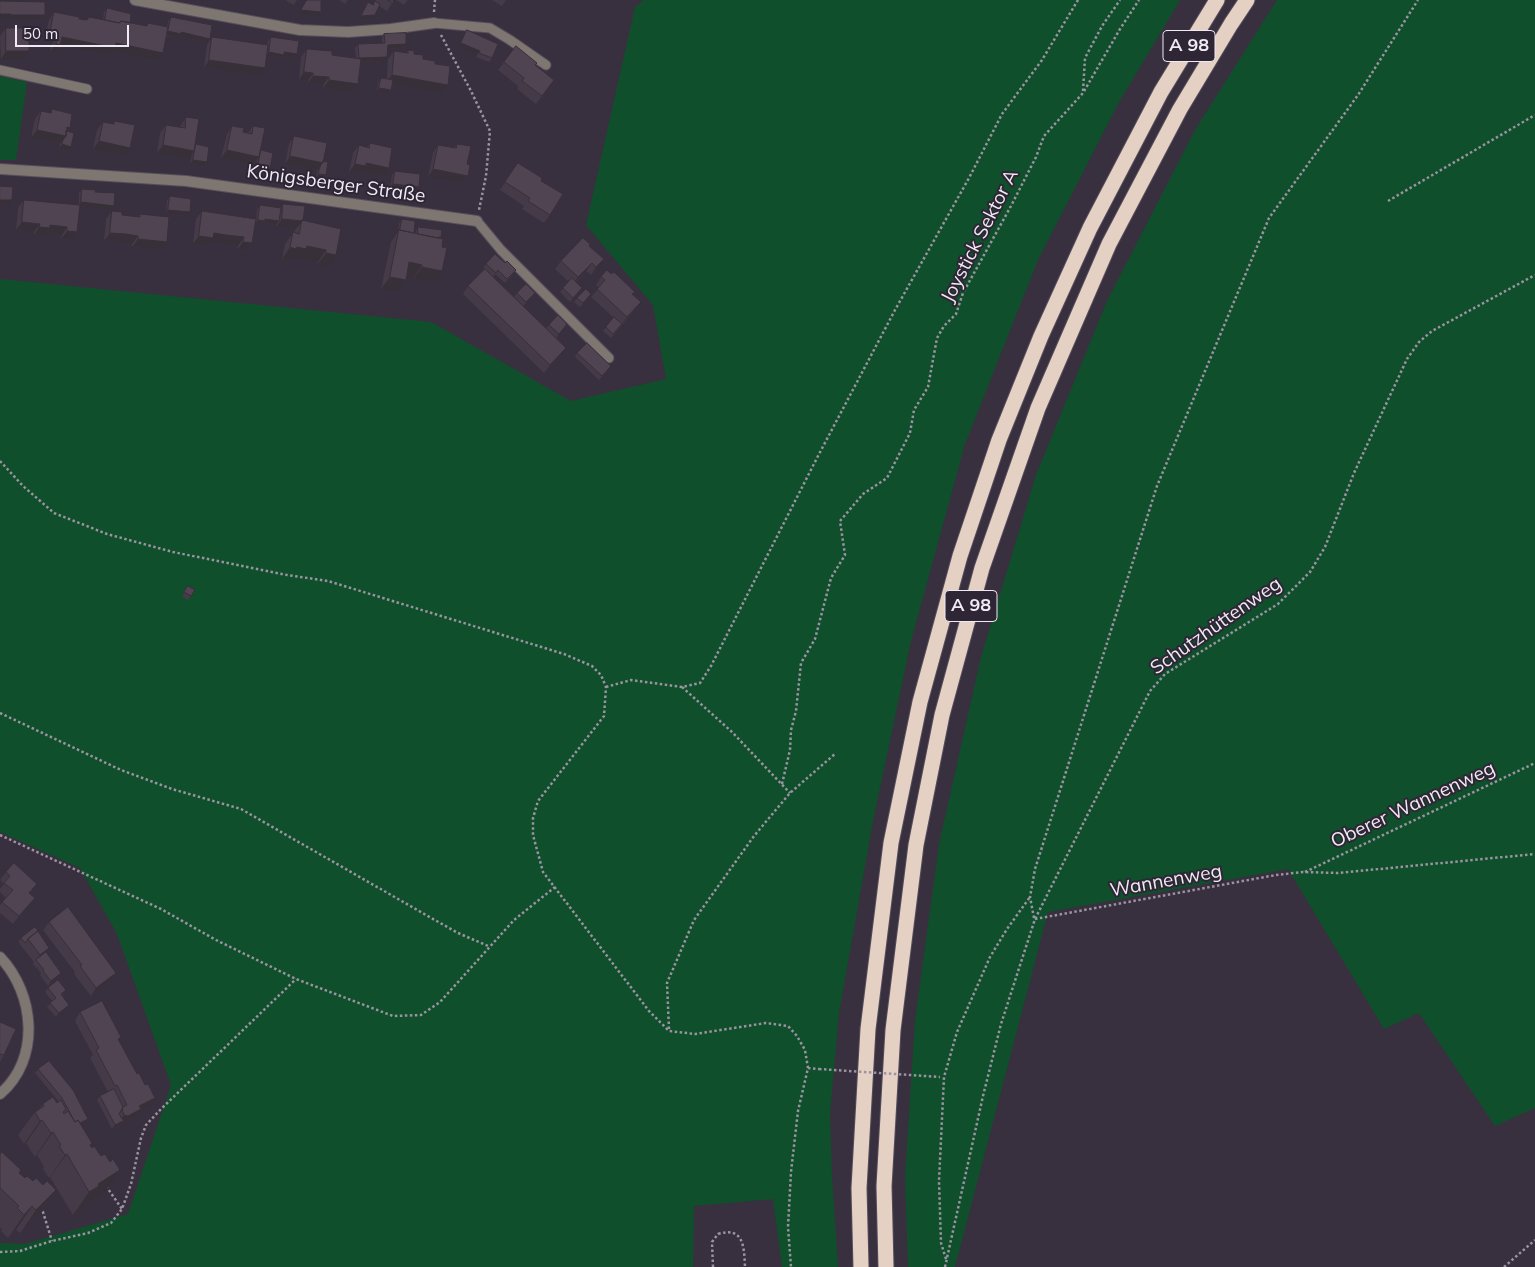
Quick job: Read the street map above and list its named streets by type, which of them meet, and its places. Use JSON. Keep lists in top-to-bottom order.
{
  "streets": {
    "highway": ["A 98"],
    "street": ["Königsberger Straße"],
    "path": [
      "Joystick Sektor A",
      "Schutzhüttenweg",
      "Oberer Wannenweg",
      "Wannenweg"
    ]
  },
  "crossings": [
    ["Schutzhüttenweg", "Wannenweg"],
    ["Oberer Wannenweg", "Wannenweg"]
  ],
  "scale_bar": "50 m"
}
